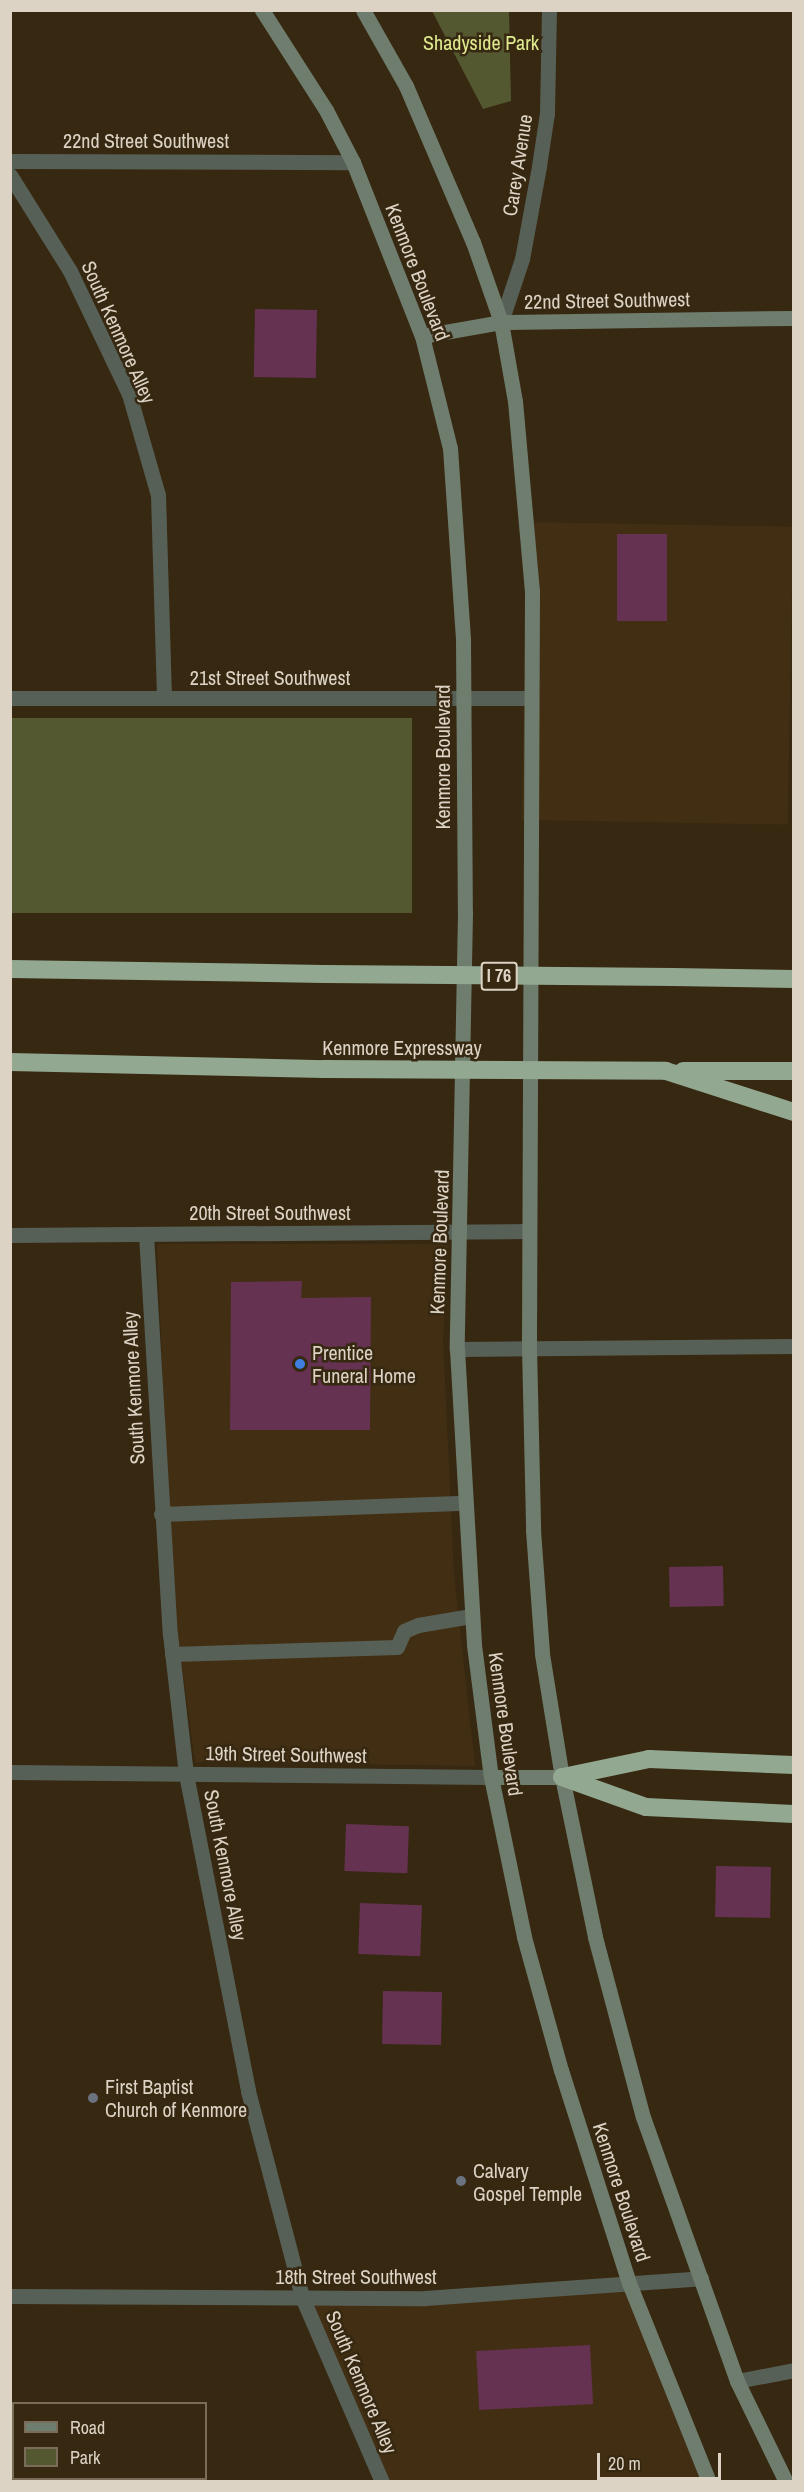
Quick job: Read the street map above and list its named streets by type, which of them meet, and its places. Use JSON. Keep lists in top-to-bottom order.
{
  "streets": {
    "highway": ["I 76", "Kenmore Expressway"],
    "main road": ["22nd Street Southwest", "Kenmore Boulevard", "19th Street Southwest"],
    "street": [
      "Carey Avenue",
      "South Kenmore Alley",
      "21st Street Southwest",
      "20th Street Southwest",
      "18th Street Southwest"
    ]
  },
  "crossings": [
    ["22nd Street Southwest", "Carey Avenue"],
    ["22nd Street Southwest", "Kenmore Boulevard"],
    ["Kenmore Boulevard", "21st Street Southwest"],
    ["Kenmore Boulevard", "20th Street Southwest"],
    ["Kenmore Boulevard", "19th Street Southwest"],
    ["Kenmore Boulevard", "18th Street Southwest"],
    ["South Kenmore Alley", "21st Street Southwest"],
    ["South Kenmore Alley", "20th Street Southwest"],
    ["South Kenmore Alley", "19th Street Southwest"],
    ["South Kenmore Alley", "18th Street Southwest"]
  ],
  "parks": ["Shadyside Park"],
  "places": ["Prentice Funeral Home", "First Baptist Church of Kenmore", "Calvary Gospel Temple"],
  "legend": ["Road", "Park"],
  "scale_bar": "20 m"
}
